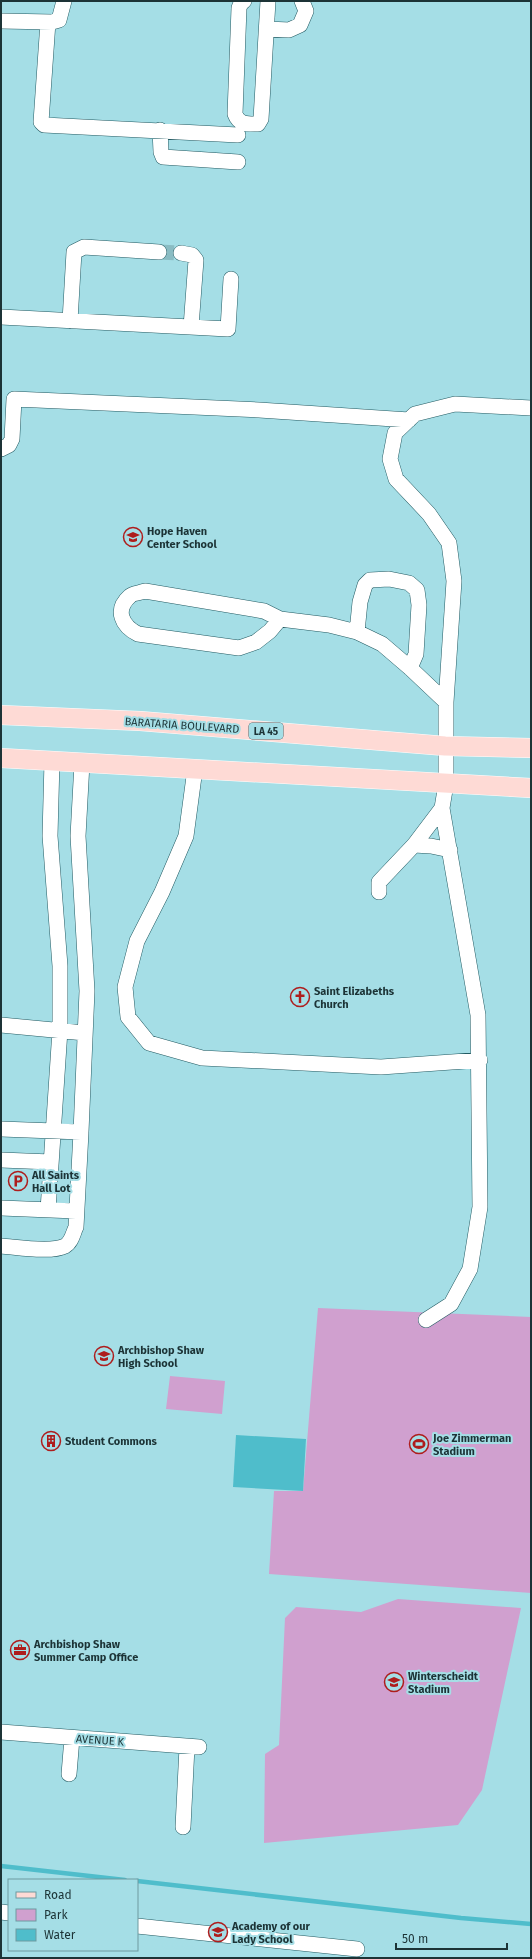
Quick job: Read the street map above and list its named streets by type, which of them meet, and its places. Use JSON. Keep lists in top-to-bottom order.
{
  "streets": {
    "main road": ["BARATARIA BOULEVARD", "LA 45"],
    "street": ["AVENUE K"]
  },
  "places": {
    "school or university": [
      "Hope Haven Center School",
      "Archbishop Shaw High School",
      "Winterscheidt Stadium",
      "Academy of our Lady School"
    ],
    "church": ["Saint Elizabeths Church"],
    "parking": ["All Saints Hall Lot"],
    "building": ["Student Commons"],
    "sports": ["Joe Zimmerman Stadium"],
    "office": ["Archbishop Shaw Summer Camp Office"]
  },
  "legend": ["Road", "Park", "Water"],
  "scale_bar": "50 m"
}
